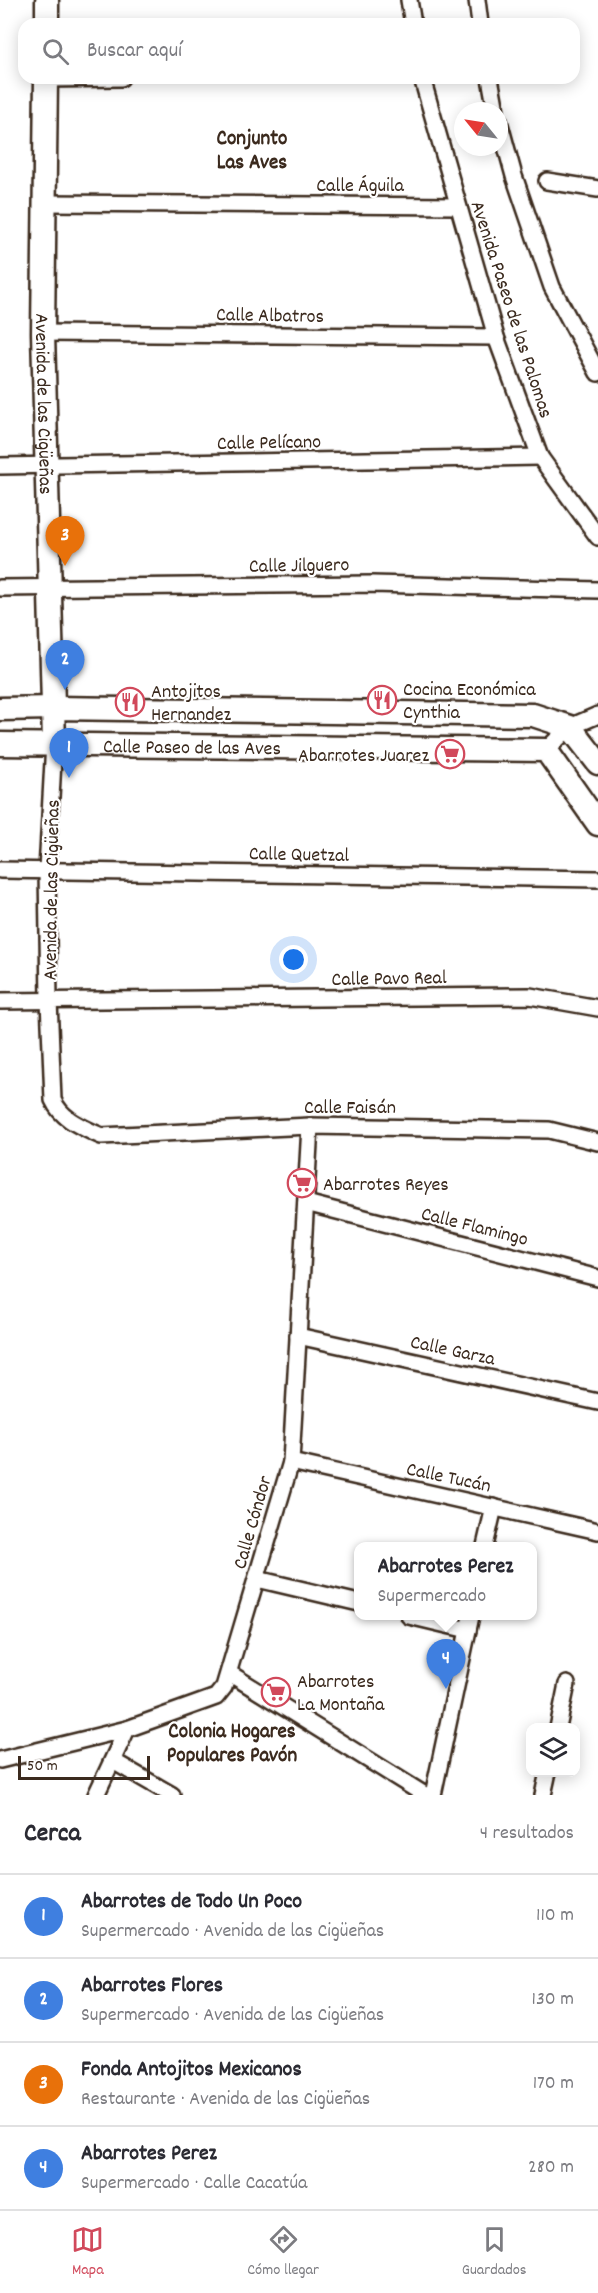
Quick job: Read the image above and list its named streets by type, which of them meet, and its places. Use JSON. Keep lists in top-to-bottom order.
{
  "streets": {
    "street": [
      "Calle Águila",
      "Avenida Paseo de las Palomas",
      "Calle Albatros",
      "Avenida de las Cigüeñas",
      "Calle Pelícano",
      "Calle Jilguero",
      "Calle Paseo de las Aves",
      "Calle Quetzal",
      "Calle Pavo Real",
      "Calle Faisán",
      "Calle Flamingo",
      "Calle Garza",
      "Calle Tucán",
      "Calle Cóndor"
    ]
  },
  "crossings": [
    ["Calle Águila", "Avenida Paseo de las Palomas"],
    ["Calle Águila", "Avenida de las Cigüeñas"],
    ["Avenida Paseo de las Palomas", "Calle Albatros"],
    ["Avenida Paseo de las Palomas", "Calle Pelícano"],
    ["Calle Albatros", "Avenida de las Cigüeñas"],
    ["Avenida de las Cigüeñas", "Calle Pelícano"],
    ["Avenida de las Cigüeñas", "Calle Jilguero"],
    ["Avenida de las Cigüeñas", "Calle Paseo de las Aves"],
    ["Avenida de las Cigüeñas", "Calle Quetzal"],
    ["Avenida de las Cigüeñas", "Calle Pavo Real"],
    ["Avenida de las Cigüeñas", "Calle Faisán"],
    ["Calle Faisán", "Calle Cóndor"],
    ["Calle Flamingo", "Calle Cóndor"],
    ["Calle Garza", "Calle Cóndor"],
    ["Calle Tucán", "Calle Cóndor"]
  ],
  "districts": ["Conjunto Las Aves", "Colonia Hogares Populares Pavón"],
  "places": {
    "restaurant": ["Cocina Económica Cynthia", "Antojitos Hernandez"],
    "supermarket": ["Abarrotes Juarez", "Abarrotes Reyes", "Abarrotes La Montaña"]
  },
  "scale_bar": "50 m",
  "north": "top left",
  "page": {
    "search": "Buscar aquí",
    "pins": [
      "3",
      "2",
      "1",
      "4"
    ],
    "popup": ["Abarrotes Perez", "Supermercado"],
    "scale": "50 m",
    "heading": ["Cerca", "4 resultados"],
    "list": [
      {
        "mark": "1",
        "name": "Abarrotes de Todo Un Poco",
        "note": "Supermercado · Avenida de las Cigüeñas",
        "value": "110 m"
      },
      {
        "mark": "2",
        "name": "Abarrotes Flores",
        "note": "Supermercado · Avenida de las Cigüeñas",
        "value": "130 m"
      },
      {
        "mark": "3",
        "name": "Fonda Antojitos Mexicanos",
        "note": "Restaurante · Avenida de las Cigüeñas",
        "value": "170 m"
      },
      {
        "mark": "4",
        "name": "Abarrotes Perez",
        "note": "Supermercado · Calle Cacatúa",
        "value": "280 m"
      }
    ],
    "nav": ["Mapa", "Cómo llegar", "Guardados"]
  }
}
